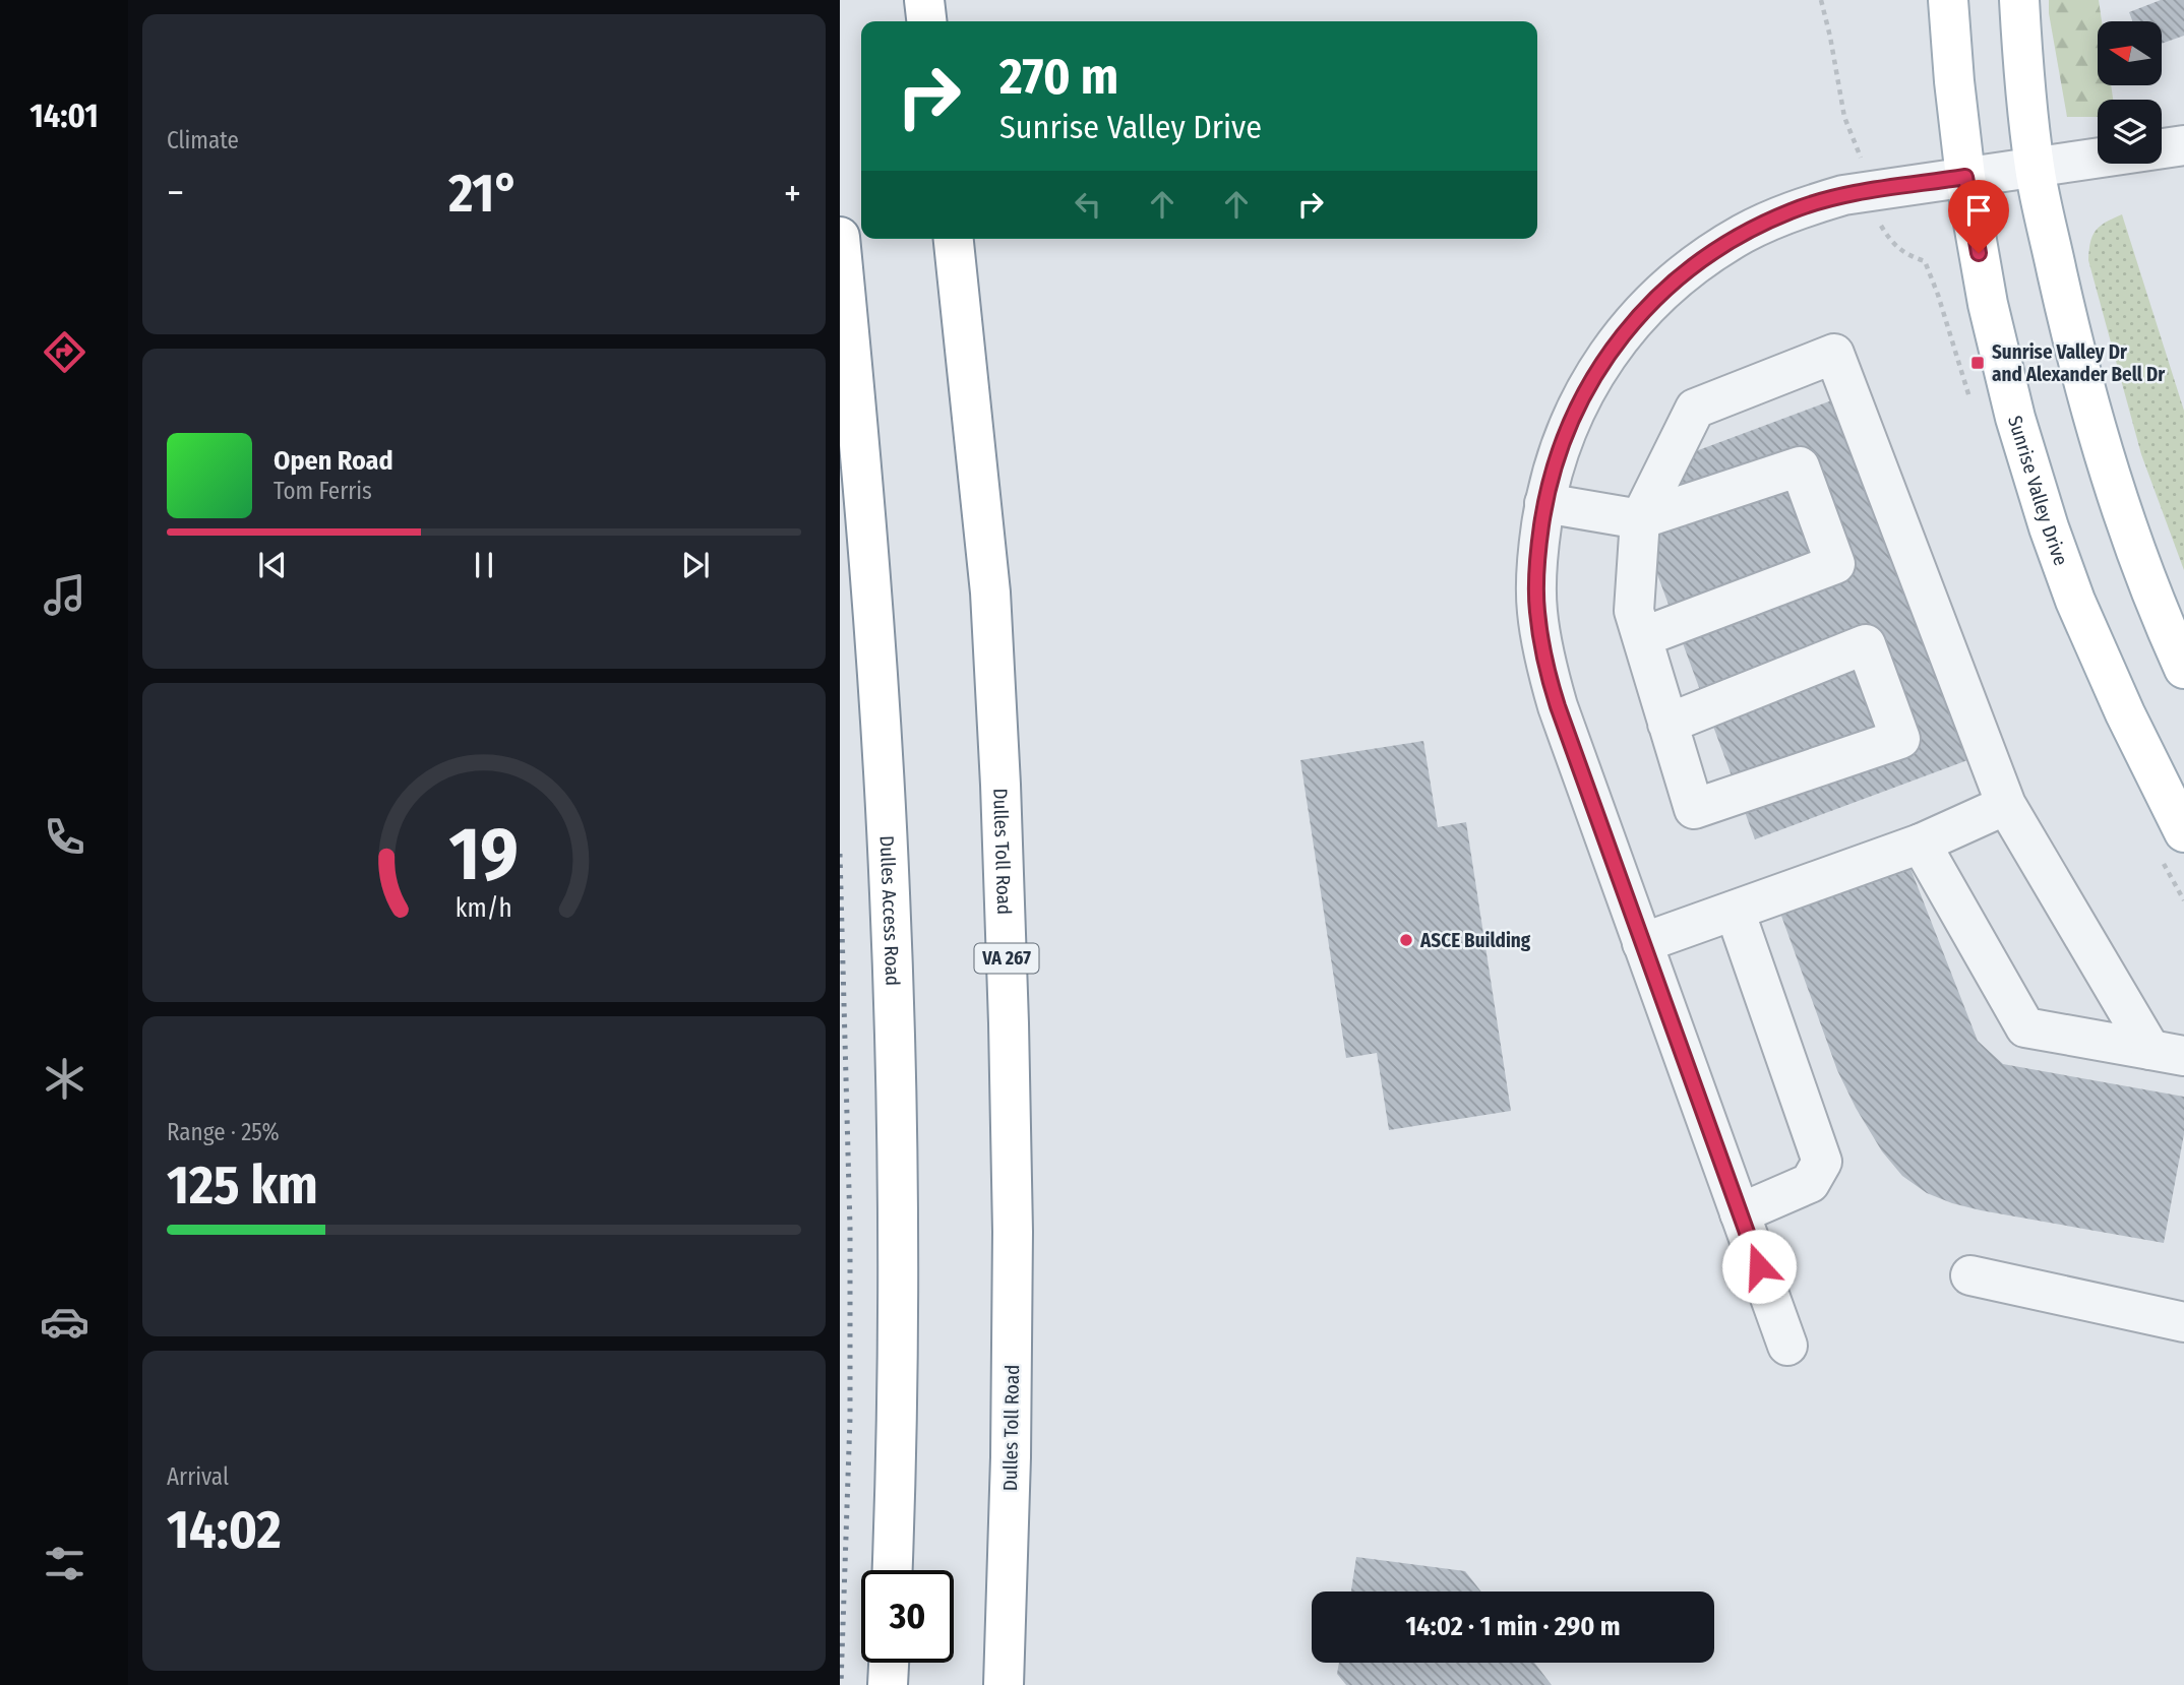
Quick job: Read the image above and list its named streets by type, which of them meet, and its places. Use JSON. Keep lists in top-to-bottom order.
{
  "streets": {
    "main road": [
      "Sunrise Valley Drive",
      "Dulles Toll Road",
      "Dulles Access Road",
      "VA 267"
    ]
  },
  "places": {
    "transit": ["Sunrise Valley Dr and Alexander Bell Dr"],
    "other": ["ASCE Building"]
  },
  "north": "left",
  "page": {
    "tabs": "14:01",
    "tile": [
      "Climate",
      ["Range · 25%", "125 km"],
      ["Arrival", "14:02"]
    ],
    "turn": ["270 m", "Sunrise Valley Drive"],
    "heat": ["−", "21°", "+"],
    "song": ["Open Road", "Tom Ferris"],
    "limit": "30",
    "trip": "14:02 · 1 min · 290 m",
    "gauge": ["19", "km/h"]
  }
}
